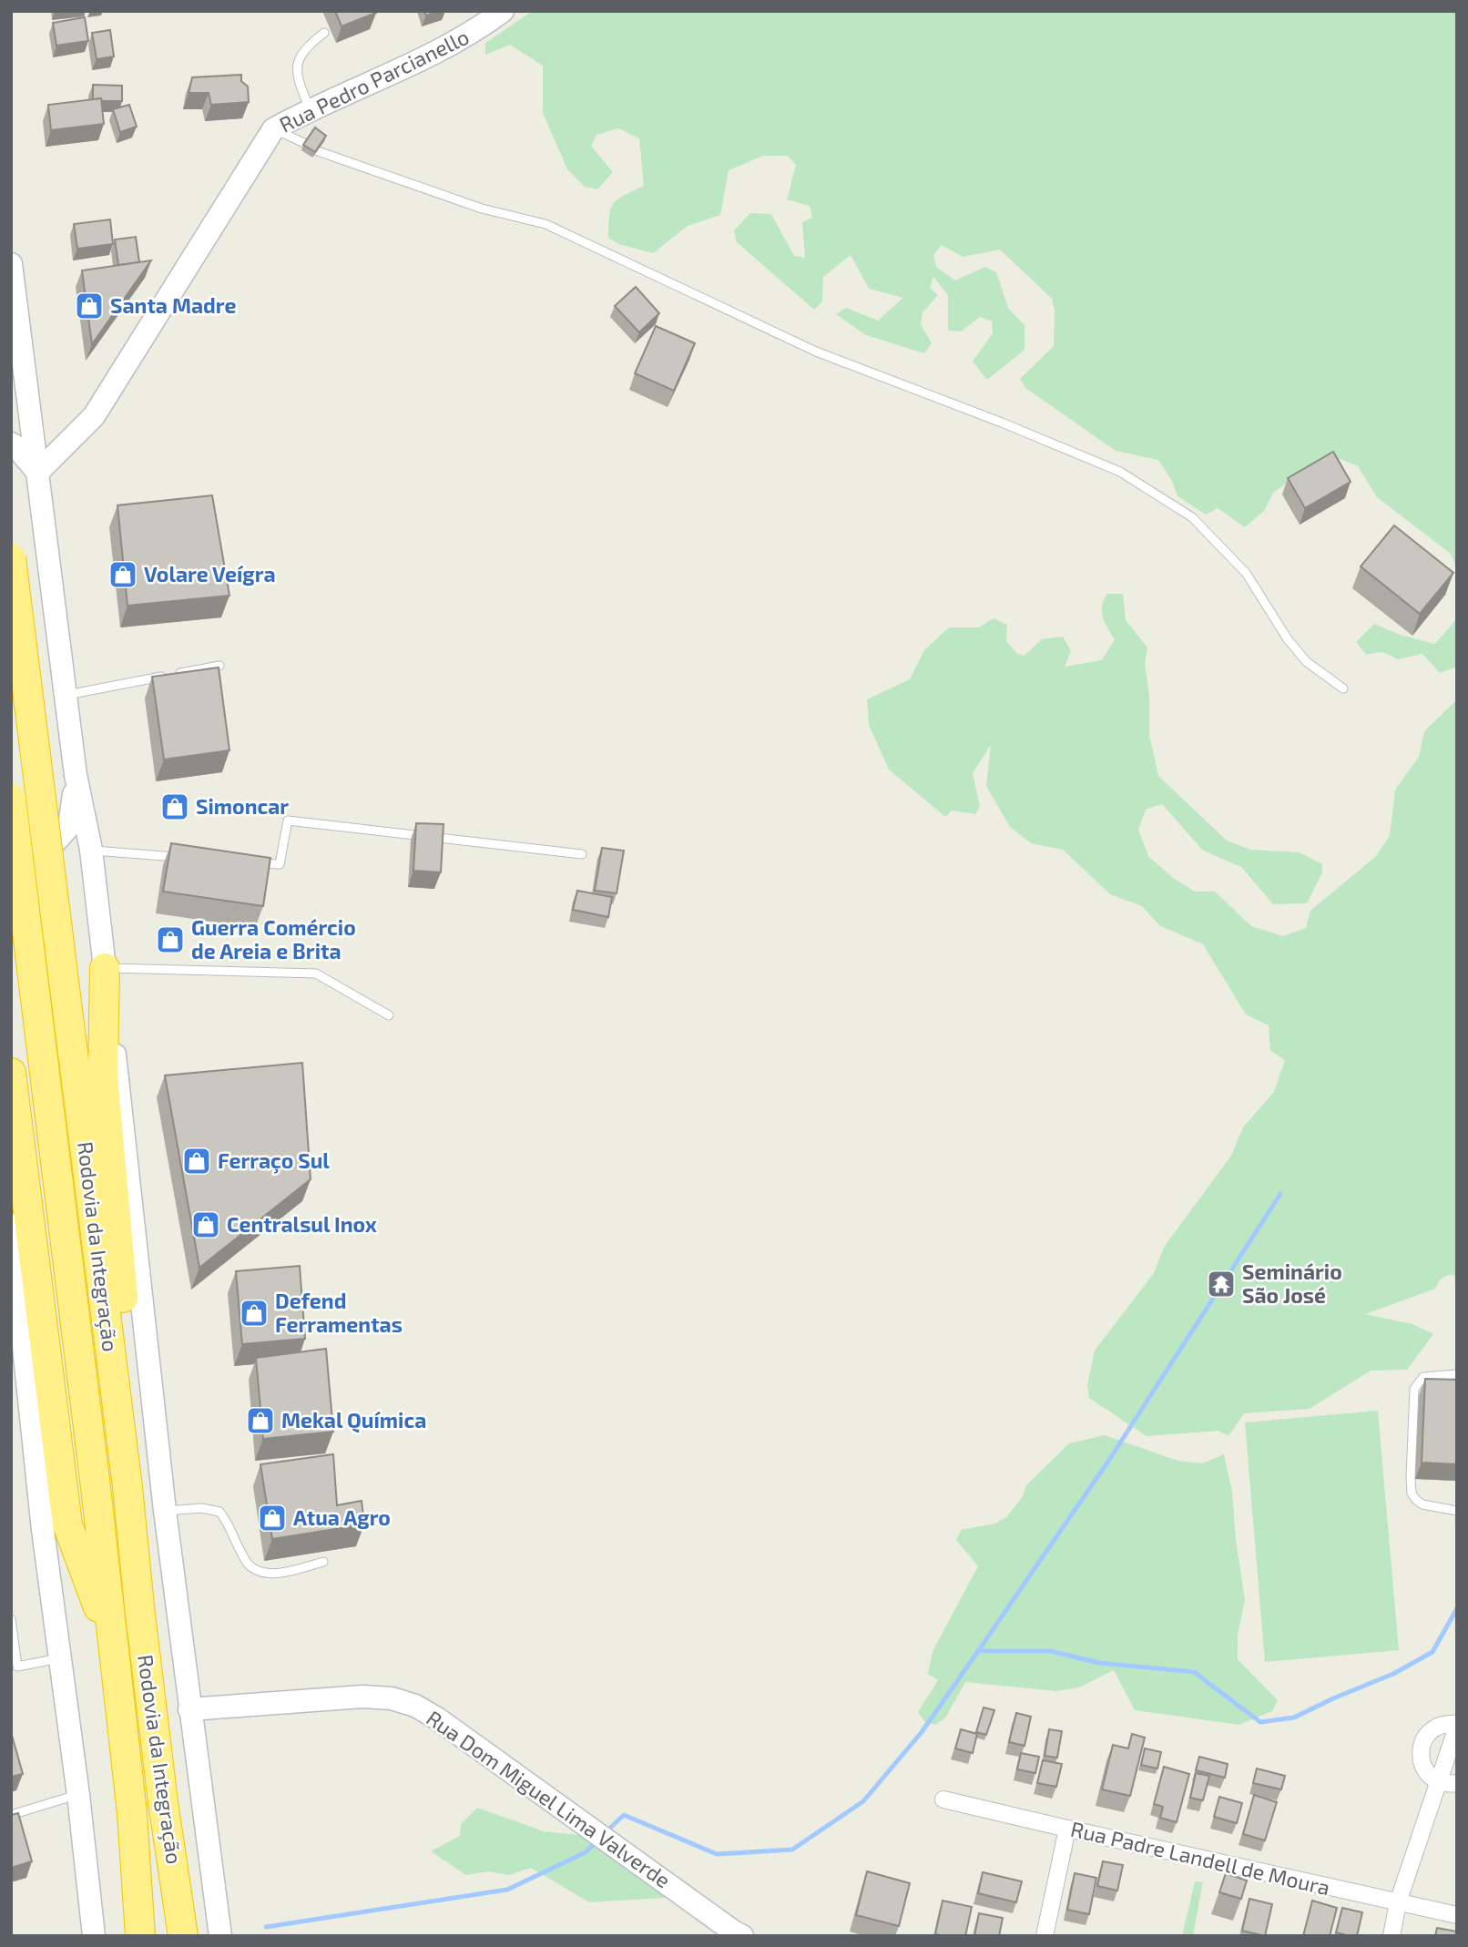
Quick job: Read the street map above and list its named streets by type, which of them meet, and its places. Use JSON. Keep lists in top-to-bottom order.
{
  "streets": {
    "highway": ["Rodovia da Integração"],
    "main road": ["Rua Pedro Parcianello", "Rua Dom Miguel Lima Valverde"],
    "street": ["Rua Padre Landell de Moura"]
  },
  "places": {
    "shop": [
      "Santa Madre",
      "Volare Veígra",
      "Simoncar",
      "Guerra Comércio de Areia e Brita",
      "Ferraço Sul",
      "Centralsul Inox",
      "Defend Ferramentas",
      "Mekal Química",
      "Atua Agro"
    ],
    "temple": ["Seminário São José"]
  }
}
